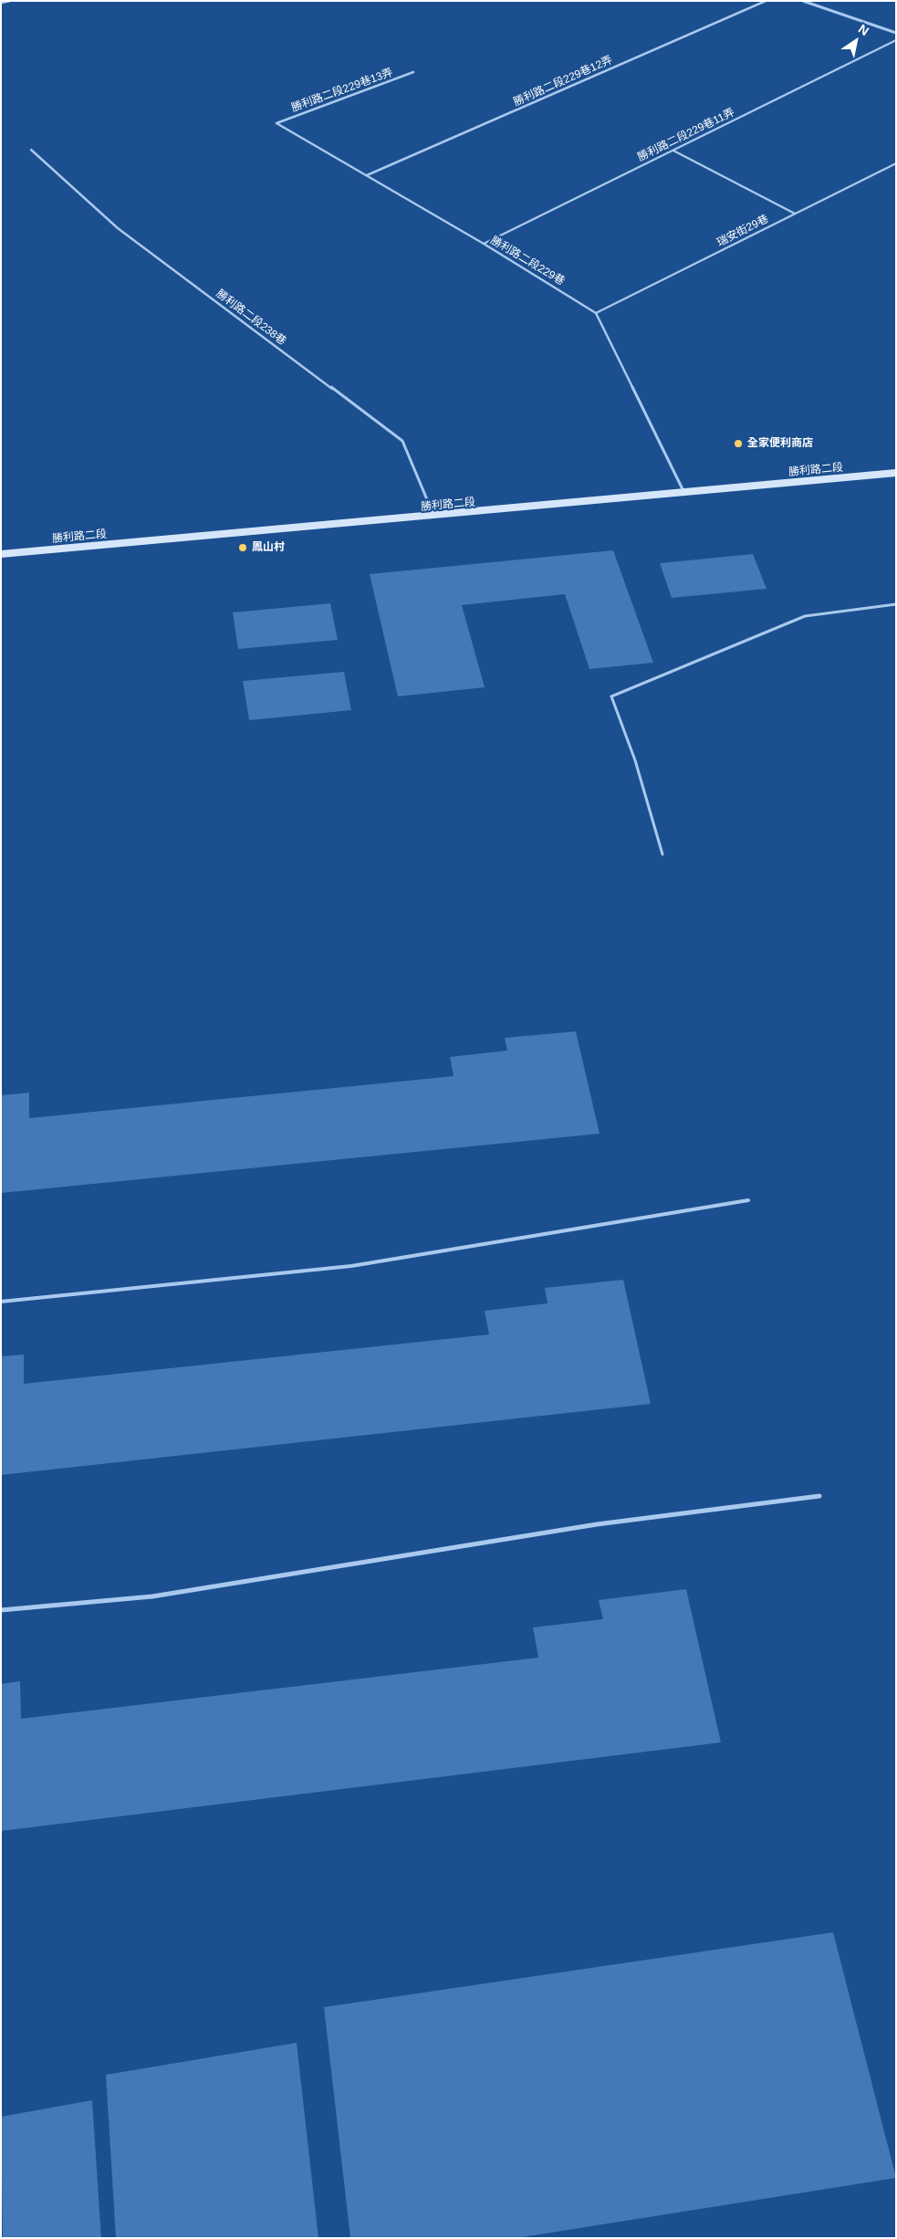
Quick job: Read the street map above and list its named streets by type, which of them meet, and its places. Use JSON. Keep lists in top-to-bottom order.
{
  "streets": {
    "main road": ["勝利路二段"],
    "lane": [
      "勝利路二段229巷12弄",
      "勝利路二段229巷13弄",
      "勝利路二段229巷11弄",
      "瑞安街29巷",
      "勝利路二段229巷",
      "勝利路二段238巷"
    ]
  },
  "crossings": [
    ["勝利路二段229巷12弄", "勝利路二段229巷"],
    ["勝利路二段229巷13弄", "勝利路二段229巷"],
    ["勝利路二段229巷11弄", "勝利路二段229巷"],
    ["瑞安街29巷", "勝利路二段229巷"],
    ["勝利路二段238巷", "勝利路二段"]
  ],
  "places": ["全家便利商店", "鳳山村"],
  "north": "top right"
}
